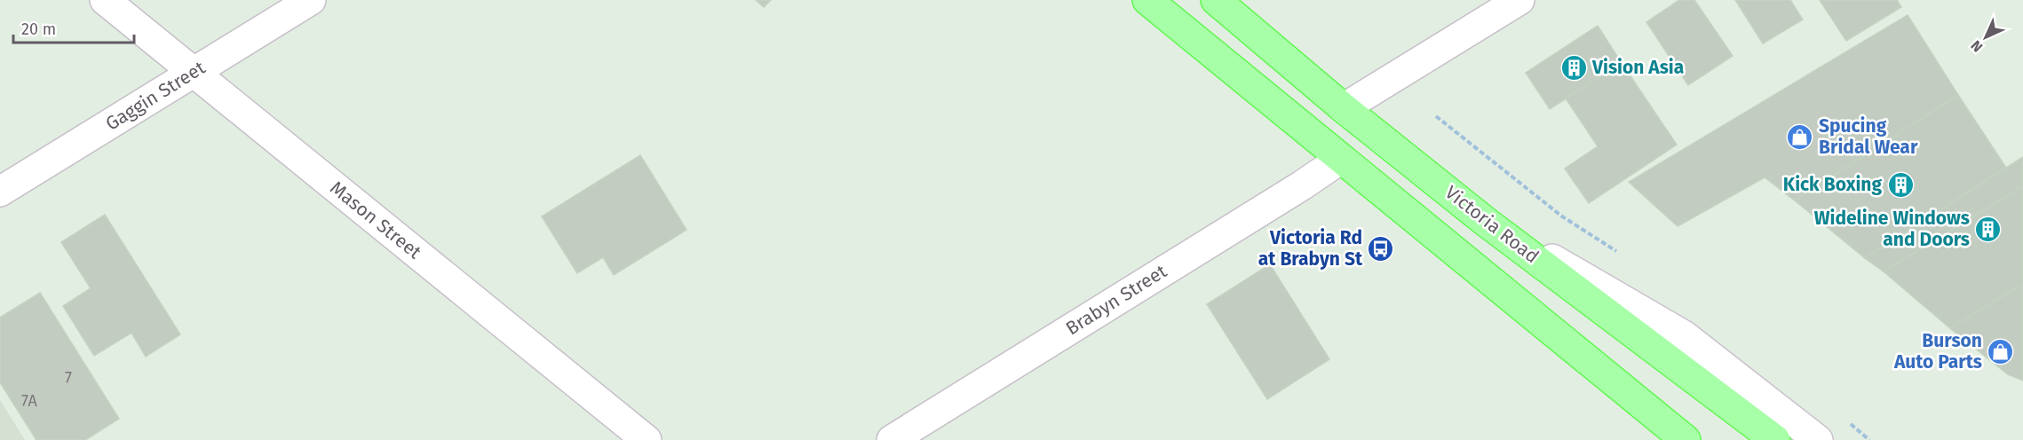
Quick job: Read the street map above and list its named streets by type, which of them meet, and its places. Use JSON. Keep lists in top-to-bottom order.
{
  "streets": {
    "main road": ["Victoria Road"],
    "street": ["Gaggin Street", "Mason Street", "Brabyn Street"]
  },
  "crossings": [
    ["Gaggin Street", "Mason Street"]
  ],
  "places": {
    "building": ["Vision Asia", "Kick Boxing", "Wideline Windows and Doors"],
    "shop": ["Spucing Bridal Wear", "Burson Auto Parts"],
    "bus stop": ["Victoria Rd at Brabyn St"]
  },
  "house_numbers": ["7", "7A"],
  "scale_bar": "20 m",
  "north": "bottom left"
}
